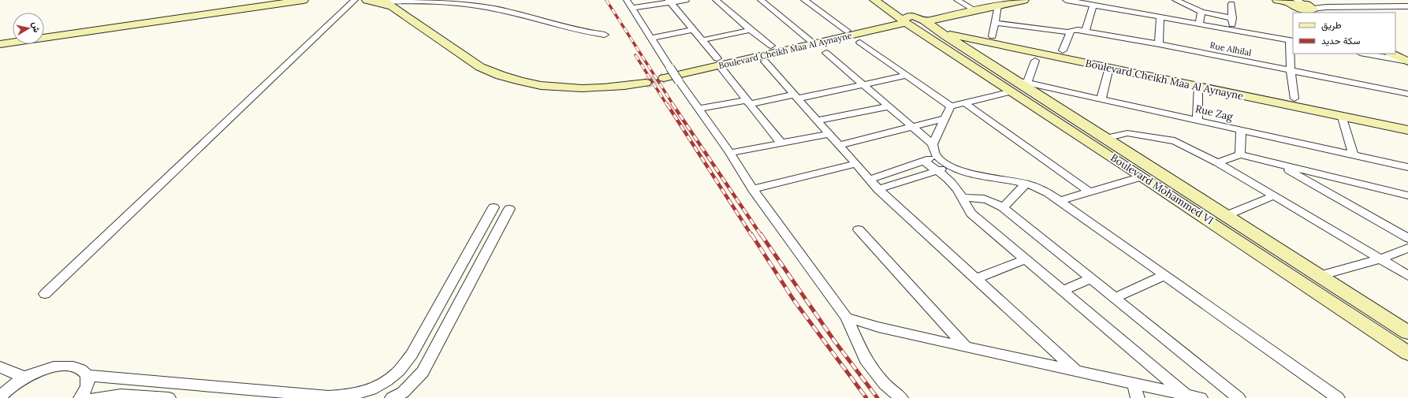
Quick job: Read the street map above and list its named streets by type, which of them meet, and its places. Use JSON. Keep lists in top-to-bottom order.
{
  "streets": {
    "main road": ["Boulevard Cheikh Maa Al Aynayne", "Boulevard Mohammed VI"],
    "street": ["Rue Alhilal", "Rue Zag"]
  },
  "crossings": [
    ["Boulevard Cheikh Maa Al Aynayne", "Boulevard Mohammed VI"],
    ["Rue Zag", "Boulevard Mohammed VI"]
  ],
  "legend": ["طريق", "سكة حديد"],
  "north": "right"
}
